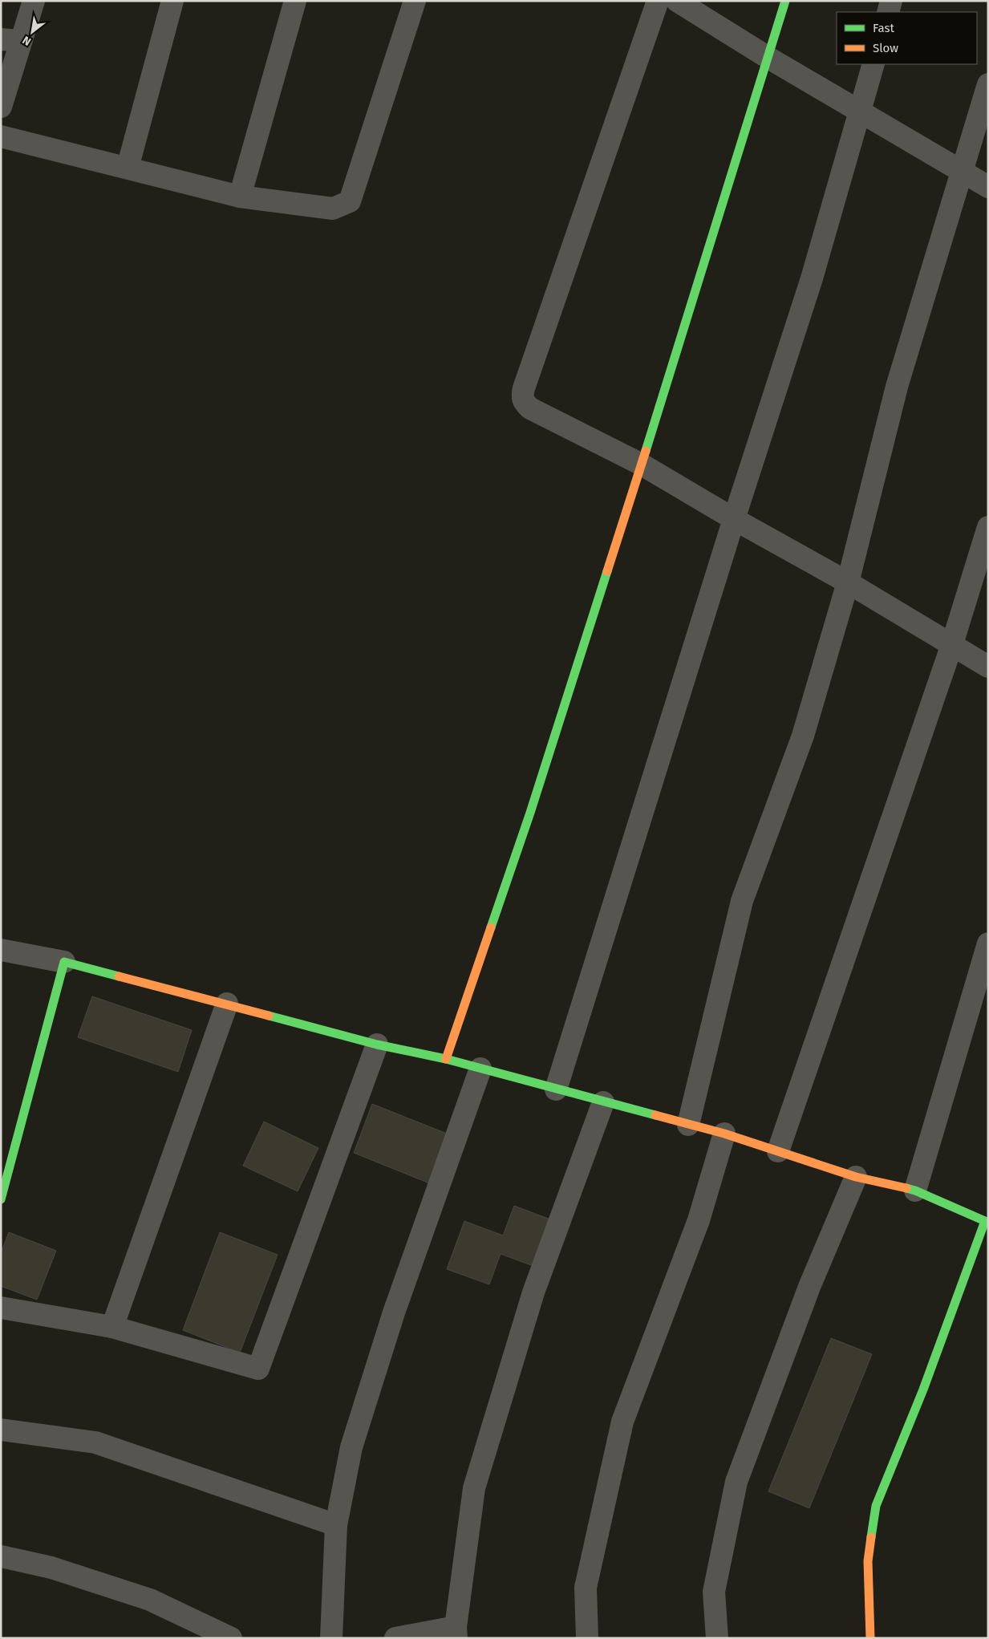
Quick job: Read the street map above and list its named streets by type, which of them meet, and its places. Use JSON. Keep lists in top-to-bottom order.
{
  "legend": ["Fast", "Slow"],
  "north": "bottom left"
}
